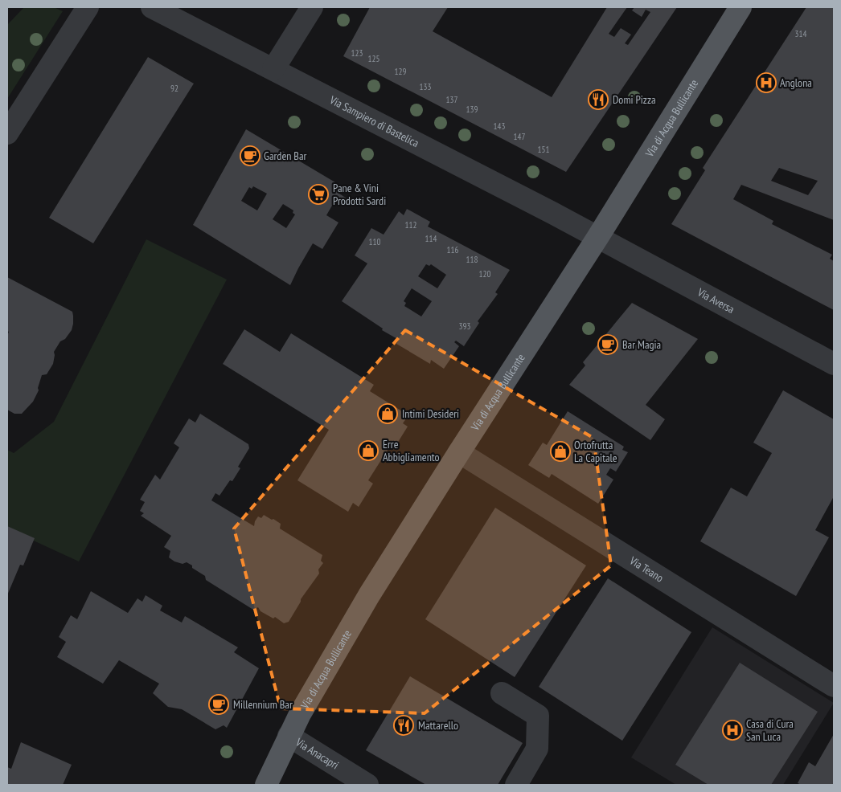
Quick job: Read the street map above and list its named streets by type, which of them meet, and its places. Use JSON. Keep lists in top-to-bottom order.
{
  "streets": {
    "main road": ["Via di Acqua Bullicante"],
    "street": [
      "Via Sampiero di Bastelica",
      "Via Aversa",
      "Via Teano",
      "Via Anacapri"
    ]
  },
  "crossings": [
    ["Via di Acqua Bullicante", "Via Sampiero di Bastelica"],
    ["Via di Acqua Bullicante", "Via Aversa"],
    ["Via di Acqua Bullicante", "Via Teano"],
    ["Via di Acqua Bullicante", "Via Anacapri"],
    ["Via Sampiero di Bastelica", "Via Aversa"]
  ],
  "places": {
    "hospital": ["Anglona", "Casa di Cura San Luca"],
    "restaurant": ["Domi Pizza", "Mattarello"],
    "cafe": ["Garden Bar", "Bar Magia", "Millennium Bar"],
    "supermarket": ["Pane & Vini Prodotti Sardi"],
    "shop": ["Intimi Desideri", "Erre Abbigliamento", "Ortofrutta La Capitale"]
  },
  "house_numbers": [
    "314",
    "123",
    "125",
    "129",
    "133",
    "92",
    "137",
    "139",
    "143",
    "147",
    "151",
    "112",
    "114",
    "110",
    "116",
    "118",
    "120",
    "393"
  ]
}
